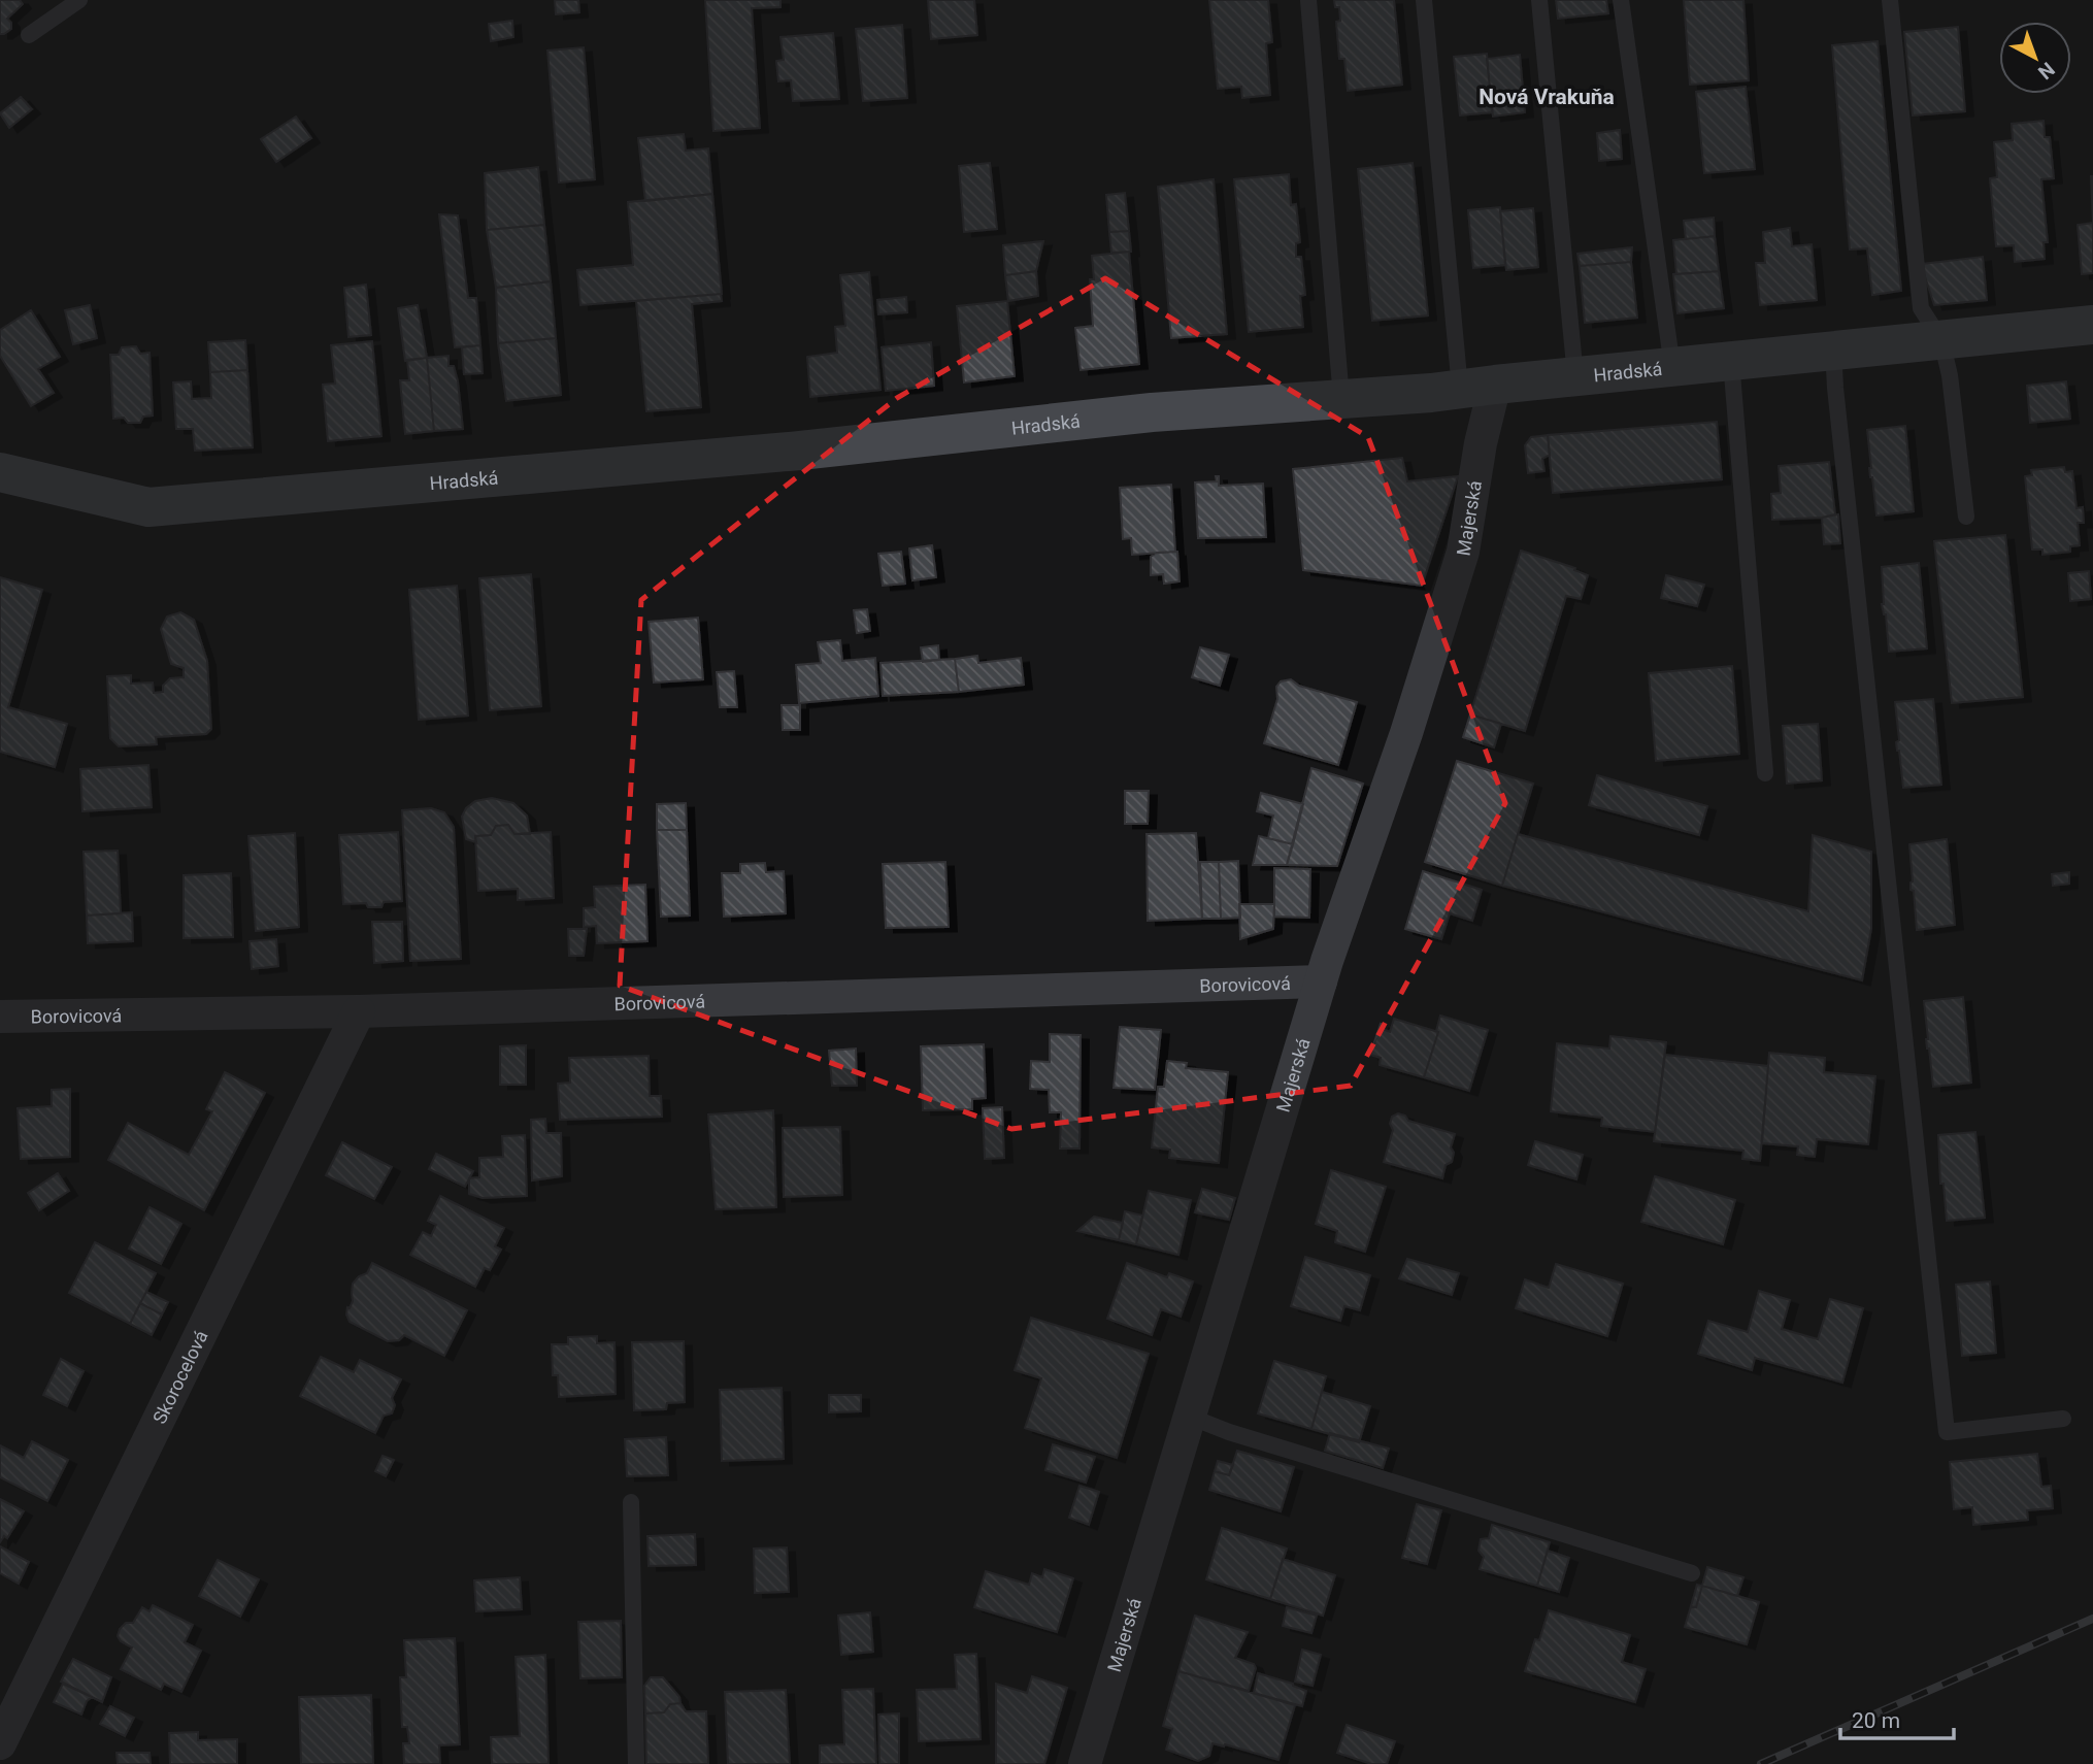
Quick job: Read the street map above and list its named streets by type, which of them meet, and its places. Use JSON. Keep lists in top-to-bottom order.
{
  "streets": {
    "main road": ["Hradská"],
    "street": ["Majerská", "Borovicová", "Skorocelová"]
  },
  "crossings": [
    ["Hradská", "Majerská"],
    ["Majerská", "Borovicová"],
    ["Borovicová", "Skorocelová"]
  ],
  "districts": ["Nová Vrakuňa"],
  "scale_bar": "20 m",
  "north": "bottom right"
}
